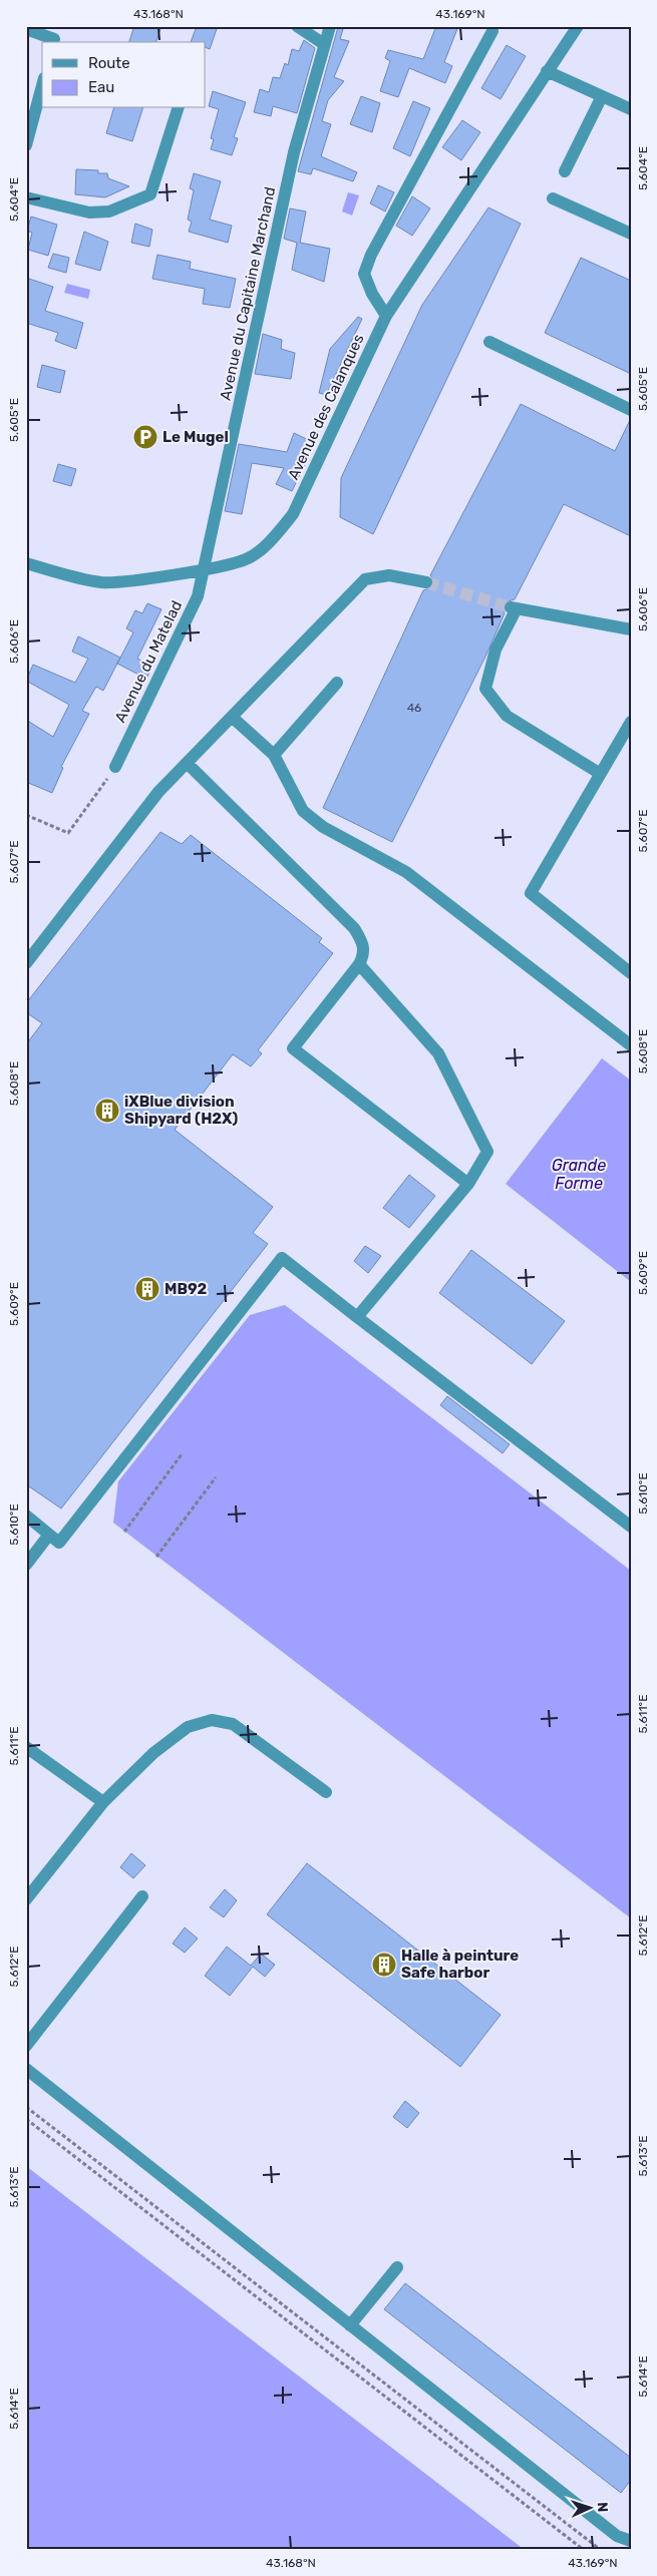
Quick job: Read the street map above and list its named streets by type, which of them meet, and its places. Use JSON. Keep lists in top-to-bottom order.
{
  "streets": {
    "street": ["Avenue du Capitaine Marchand", "Avenue des Calanques", "Avenue du Matelad"]
  },
  "crossings": [
    ["Avenue du Capitaine Marchand", "Avenue des Calanques"],
    ["Avenue du Capitaine Marchand", "Avenue du Matelad"],
    ["Avenue des Calanques", "Avenue du Matelad"]
  ],
  "water": ["Grande Forme"],
  "places": {
    "parking": ["Le Mugel"],
    "building": ["iXBlue division Shipyard (H2X)", "MB92", "Halle à peinture Safe harbor"]
  },
  "house_numbers": ["46"],
  "legend": ["Route", "Eau"],
  "north": "right",
  "coordinates": [
    "43.168°N",
    "43.169°N",
    "5.604°E",
    "5.605°E",
    "5.606°E",
    "5.607°E",
    "5.608°E",
    "5.609°E",
    "5.610°E",
    "5.611°E",
    "5.612°E",
    "5.613°E",
    "5.614°E"
  ]
}
